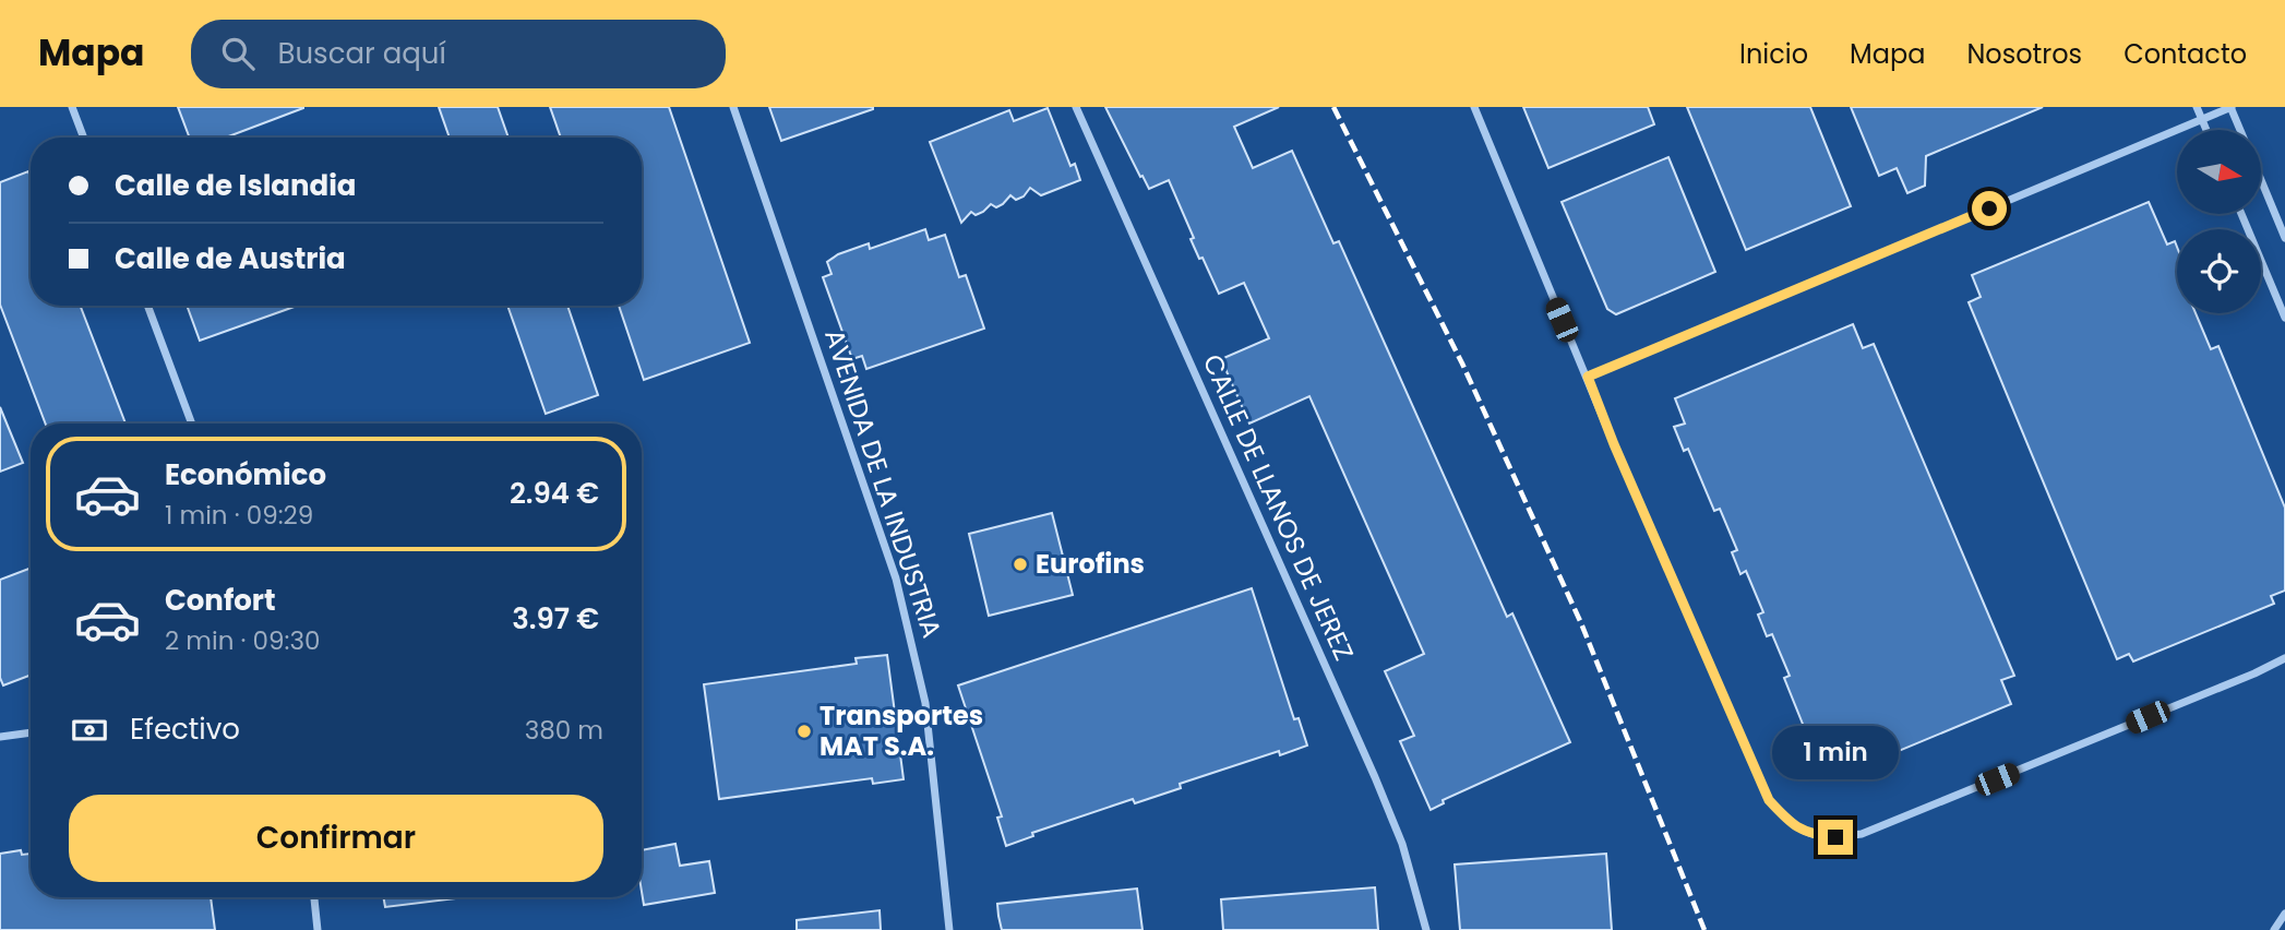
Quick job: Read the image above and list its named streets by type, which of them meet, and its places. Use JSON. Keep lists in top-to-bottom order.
{
  "streets": {
    "street": ["AVENIDA DE LA INDUSTRIA", "CALLE DE LLANOS DE JEREZ"]
  },
  "places": ["Eurofins", "Transportes MAT S.A."],
  "north": "right",
  "page": {
    "header": "Mapa",
    "search": "Buscar aquí",
    "nav": [
      "Inicio",
      "Mapa",
      "Nosotros",
      "Contacto"
    ],
    "banner": ["Calle de Islandia", "Calle de Austria"],
    "list": [
      {
        "name": "Económico",
        "note": "1 min · 09:29",
        "value": "2.94 €"
      },
      {
        "name": "Confort",
        "note": "2 min · 09:30",
        "value": "3.97 €"
      }
    ],
    "pay": ["Efectivo", "380 m"],
    "bubble": "1 min",
    "buttons": "Confirmar"
  }
}
